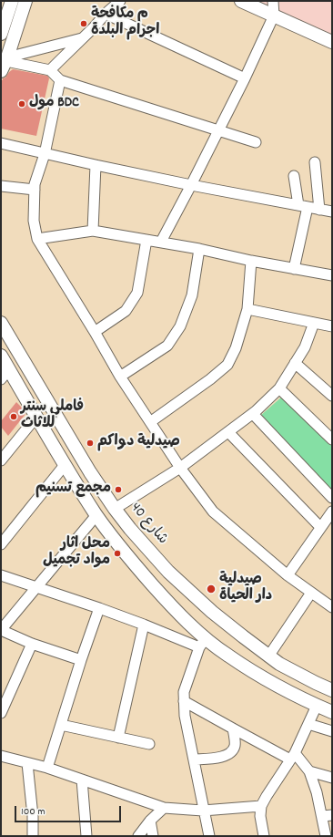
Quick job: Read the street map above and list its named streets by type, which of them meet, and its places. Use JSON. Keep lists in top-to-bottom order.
{
  "streets": {
    "main road": ["شارع 40"]
  },
  "places": [
    "م مكافحة اجرام البلدة",
    "مول BDC",
    "فاملي سنتر للاثاث",
    "صيدلية دواكم",
    "مجمع تسنيم",
    "محل اثار مواد تجميل",
    "صيدلية دار الحياة"
  ],
  "scale_bar": "100 m"
}
